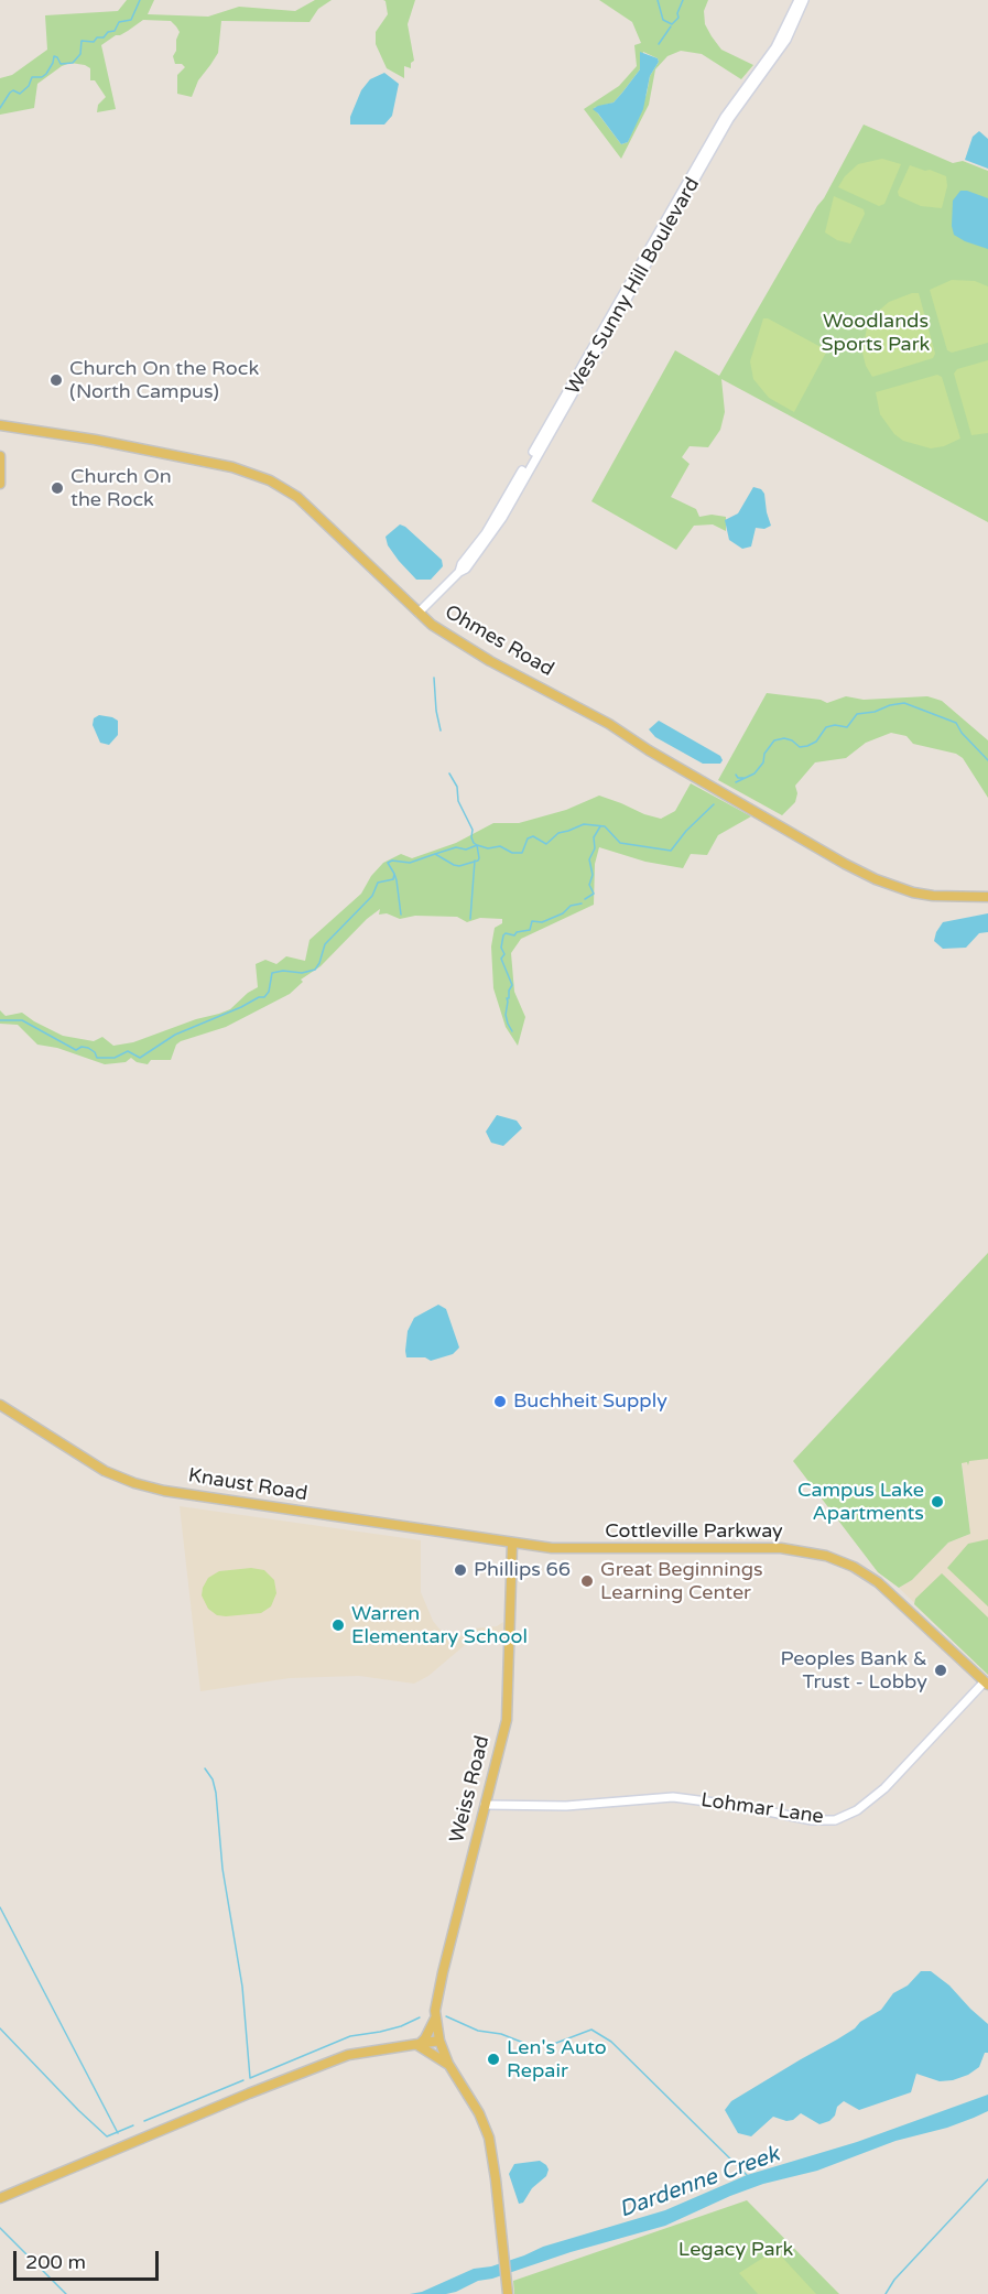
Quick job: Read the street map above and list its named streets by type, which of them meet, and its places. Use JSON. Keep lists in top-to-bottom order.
{
  "streets": {
    "main road": [
      "Ohmes Road",
      "Knaust Road",
      "Cottleville Parkway",
      "Weiss Road"
    ],
    "street": ["West Sunny Hill Boulevard", "Lohmar Lane"]
  },
  "crossings": [
    ["West Sunny Hill Boulevard", "Ohmes Road"],
    ["Knaust Road", "Cottleville Parkway"],
    ["Knaust Road", "Weiss Road"],
    ["Cottleville Parkway", "Weiss Road"],
    ["Cottleville Parkway", "Lohmar Lane"],
    ["Weiss Road", "Lohmar Lane"]
  ],
  "water": ["Dardenne Creek"],
  "parks": ["Woodlands Sports Park", "Legacy Park"],
  "places": [
    "Church On the Rock (North Campus)",
    "Church On the Rock",
    "Buchheit Supply",
    "Campus Lake Apartments",
    "Phillips 66",
    "Great Beginnings Learning Center",
    "Warren Elementary School",
    "Peoples Bank & Trust - Lobby",
    "Len's Auto Repair"
  ],
  "scale_bar": "200 m"
}
